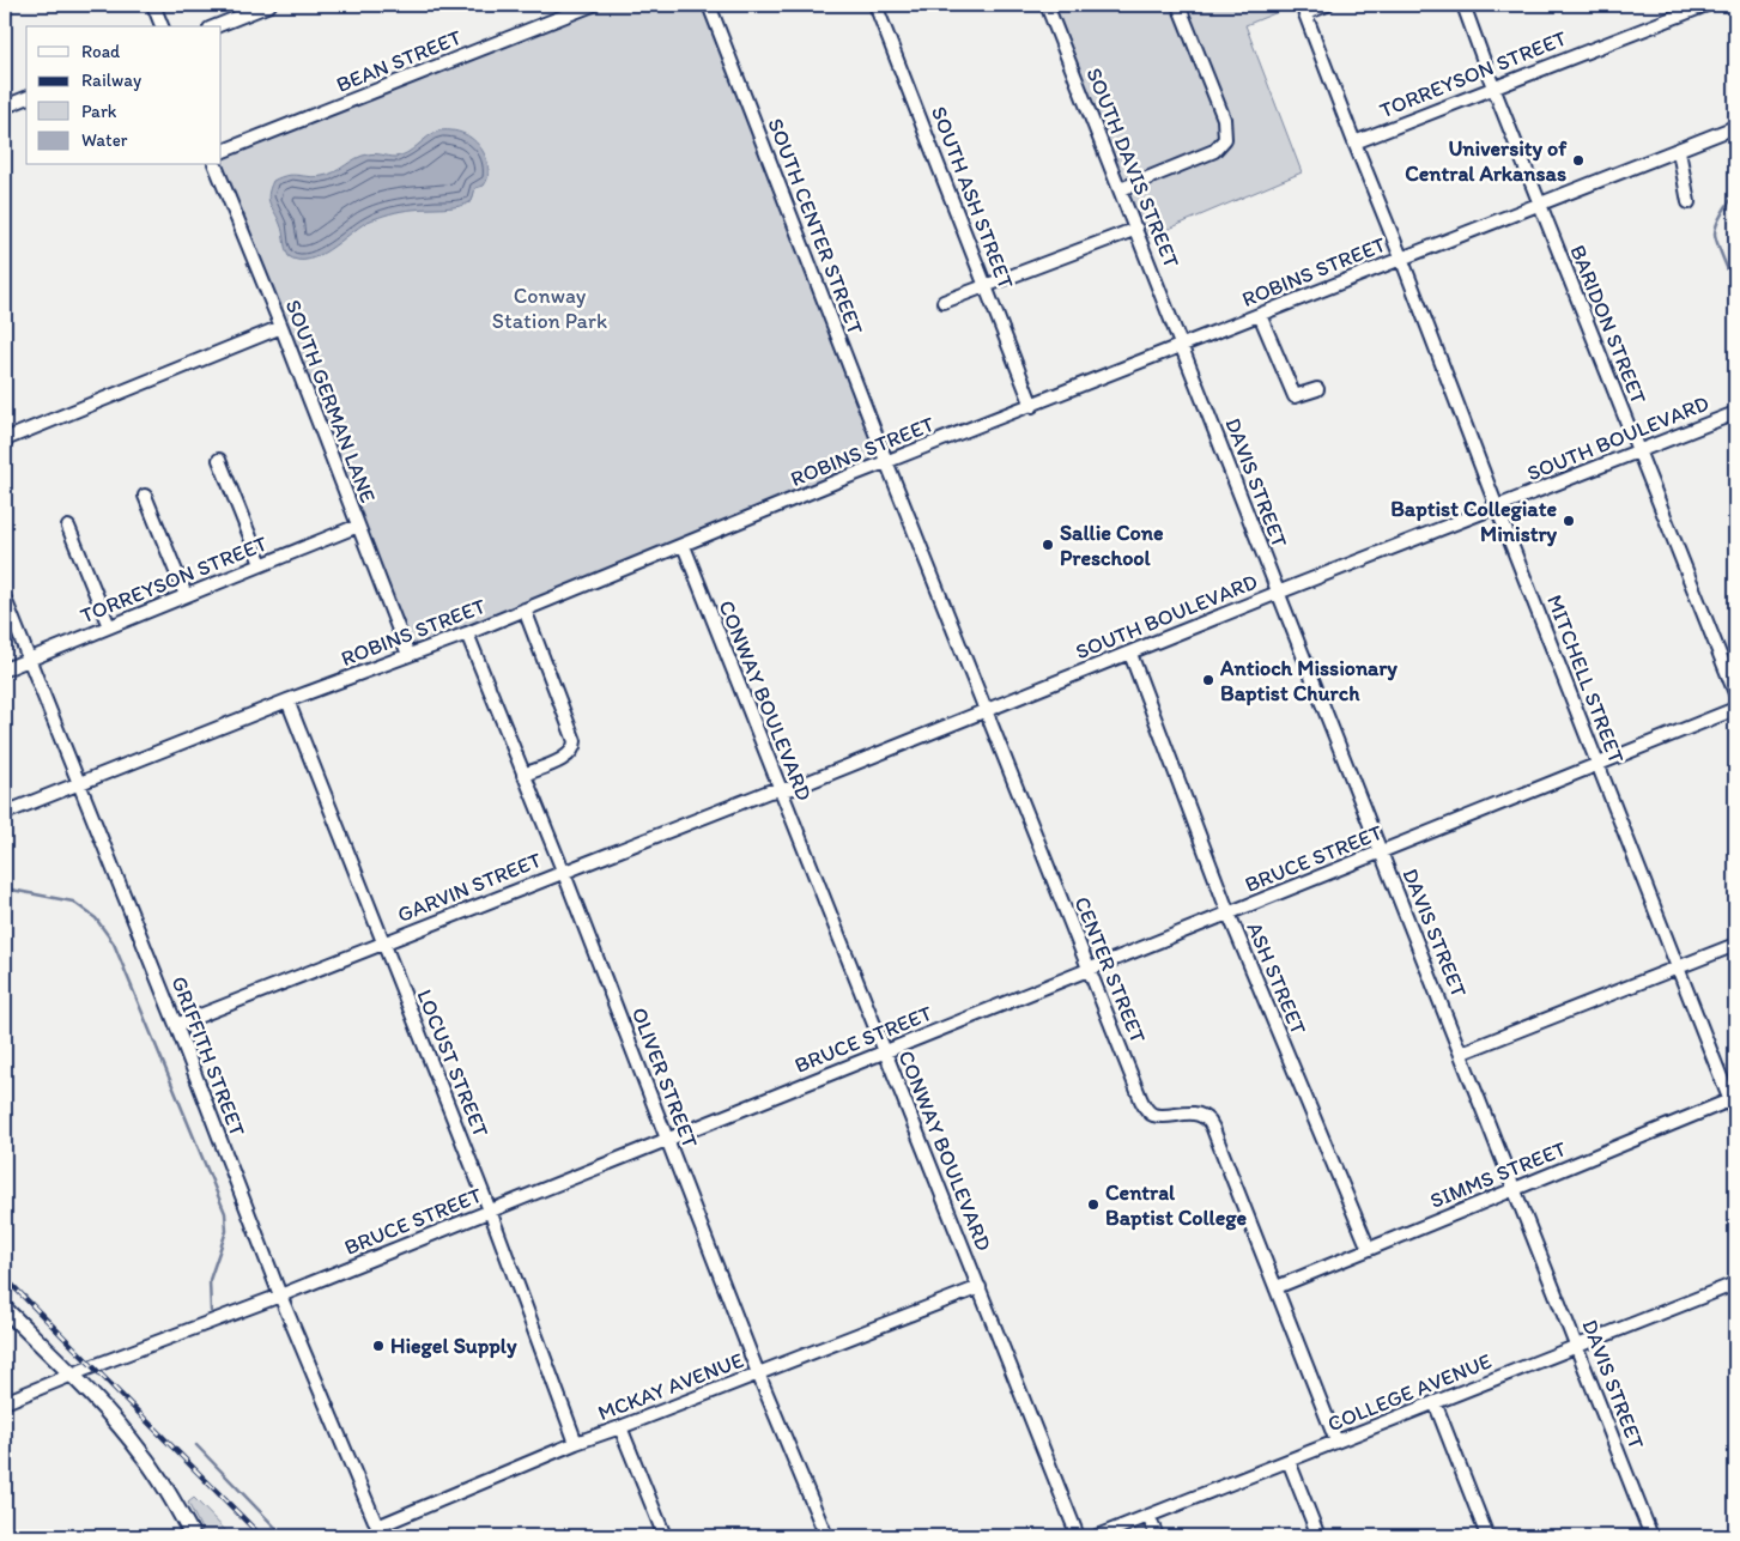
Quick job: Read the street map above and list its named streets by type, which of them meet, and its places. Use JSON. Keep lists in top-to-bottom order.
{
  "streets": {
    "street": [
      "BEAN STREET",
      "TORREYSON STREET",
      "SOUTH DAVIS STREET",
      "SOUTH ASH STREET",
      "SOUTH CENTER STREET",
      "ROBINS STREET",
      "BARIDON STREET",
      "SOUTH GERMAN LANE",
      "SOUTH BOULEVARD",
      "DAVIS STREET",
      "MITCHELL STREET",
      "CONWAY BOULEVARD",
      "BRUCE STREET",
      "GARVIN STREET",
      "CENTER STREET",
      "ASH STREET",
      "GRIFFITH STREET",
      "LOCUST STREET",
      "OLIVER STREET",
      "SIMMS STREET",
      "MCKAY AVENUE",
      "COLLEGE AVENUE"
    ]
  },
  "crossings": [
    ["TORREYSON STREET", "BARIDON STREET"],
    ["TORREYSON STREET", "SOUTH GERMAN LANE"],
    ["TORREYSON STREET", "MITCHELL STREET"],
    ["TORREYSON STREET", "GRIFFITH STREET"],
    ["SOUTH DAVIS STREET", "ROBINS STREET"],
    ["SOUTH DAVIS STREET", "DAVIS STREET"],
    ["SOUTH ASH STREET", "ROBINS STREET"],
    ["SOUTH CENTER STREET", "ROBINS STREET"],
    ["SOUTH CENTER STREET", "CENTER STREET"],
    ["ROBINS STREET", "BARIDON STREET"],
    ["ROBINS STREET", "SOUTH GERMAN LANE"],
    ["ROBINS STREET", "DAVIS STREET"],
    ["ROBINS STREET", "MITCHELL STREET"],
    ["ROBINS STREET", "CONWAY BOULEVARD"],
    ["ROBINS STREET", "CENTER STREET"],
    ["ROBINS STREET", "GRIFFITH STREET"],
    ["ROBINS STREET", "LOCUST STREET"],
    ["ROBINS STREET", "OLIVER STREET"],
    ["BARIDON STREET", "SOUTH BOULEVARD"],
    ["SOUTH BOULEVARD", "DAVIS STREET"],
    ["SOUTH BOULEVARD", "MITCHELL STREET"],
    ["SOUTH BOULEVARD", "CONWAY BOULEVARD"],
    ["SOUTH BOULEVARD", "GARVIN STREET"],
    ["SOUTH BOULEVARD", "CENTER STREET"],
    ["SOUTH BOULEVARD", "ASH STREET"],
    ["DAVIS STREET", "BRUCE STREET"],
    ["DAVIS STREET", "SIMMS STREET"],
    ["DAVIS STREET", "COLLEGE AVENUE"],
    ["MITCHELL STREET", "BRUCE STREET"],
    ["MITCHELL STREET", "SIMMS STREET"],
    ["CONWAY BOULEVARD", "BRUCE STREET"],
    ["CONWAY BOULEVARD", "GARVIN STREET"],
    ["CONWAY BOULEVARD", "MCKAY AVENUE"],
    ["BRUCE STREET", "CENTER STREET"],
    ["BRUCE STREET", "ASH STREET"],
    ["BRUCE STREET", "GRIFFITH STREET"],
    ["BRUCE STREET", "LOCUST STREET"],
    ["BRUCE STREET", "OLIVER STREET"],
    ["GARVIN STREET", "GRIFFITH STREET"],
    ["GARVIN STREET", "LOCUST STREET"],
    ["GARVIN STREET", "OLIVER STREET"],
    ["CENTER STREET", "SIMMS STREET"],
    ["CENTER STREET", "COLLEGE AVENUE"],
    ["ASH STREET", "SIMMS STREET"],
    ["GRIFFITH STREET", "MCKAY AVENUE"],
    ["LOCUST STREET", "MCKAY AVENUE"],
    ["OLIVER STREET", "MCKAY AVENUE"]
  ],
  "parks": ["Conway Station Park"],
  "places": [
    "University of Central Arkansas",
    "Baptist Collegiate Ministry",
    "Sallie Cone Preschool",
    "Antioch Missionary Baptist Church",
    "Central Baptist College",
    "Hiegel Supply"
  ],
  "legend": [
    "Road",
    "Railway",
    "Park",
    "Water"
  ]
}
